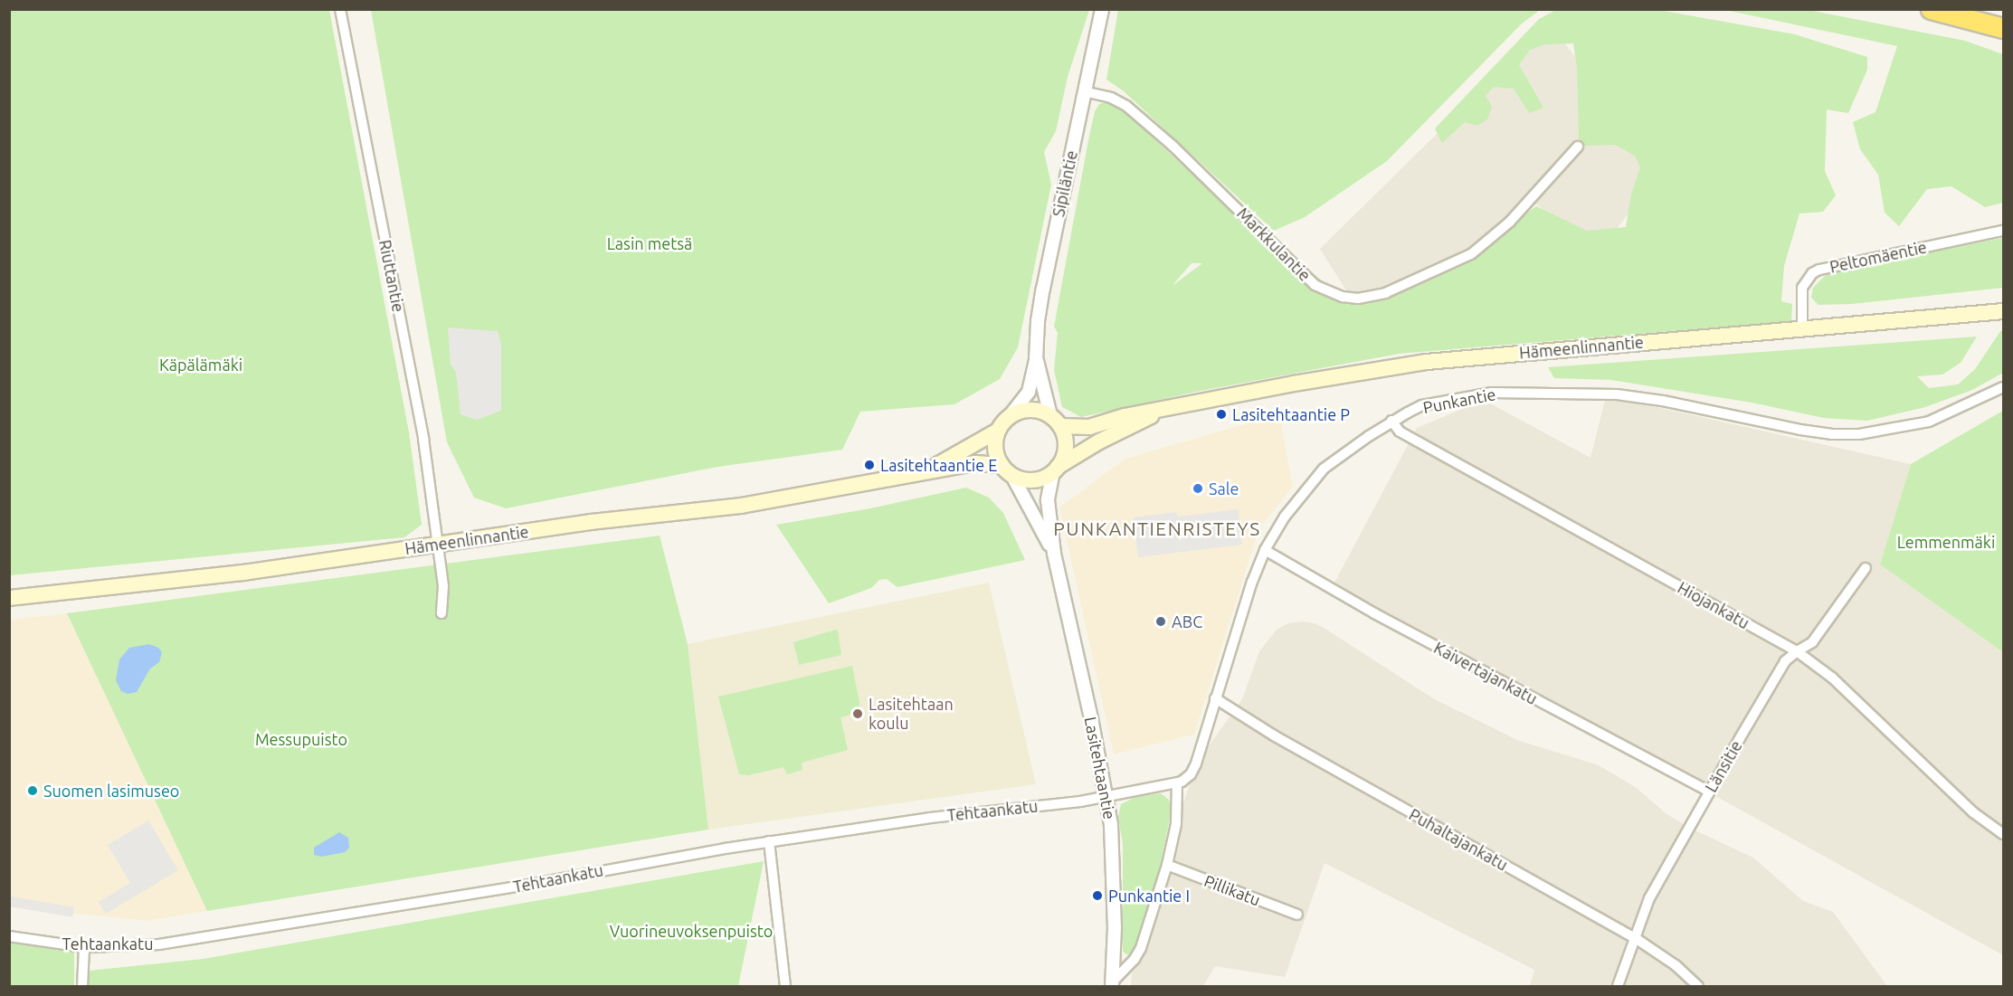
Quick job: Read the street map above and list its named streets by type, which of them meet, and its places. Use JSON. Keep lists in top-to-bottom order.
{
  "streets": {
    "main road": ["Hämeenlinnantie"],
    "street": [
      "Sipiläntie",
      "Markkulantie",
      "Peltomäentie",
      "Riuttantie",
      "Punkantie",
      "Hiojankatu",
      "Kaivertajankatu",
      "Länsitie",
      "Lasitehtaantie",
      "Tehtaankatu",
      "Puhaltajankatu",
      "Pillikatu"
    ]
  },
  "crossings": [
    ["Sipiläntie", "Markkulantie"],
    ["Sipiläntie", "Hämeenlinnantie"],
    ["Sipiläntie", "Lasitehtaantie"],
    ["Peltomäentie", "Hämeenlinnantie"],
    ["Riuttantie", "Hämeenlinnantie"],
    ["Hämeenlinnantie", "Lasitehtaantie"],
    ["Punkantie", "Hiojankatu"],
    ["Punkantie", "Kaivertajankatu"],
    ["Punkantie", "Puhaltajankatu"],
    ["Hiojankatu", "Länsitie"],
    ["Kaivertajankatu", "Länsitie"],
    ["Länsitie", "Puhaltajankatu"],
    ["Lasitehtaantie", "Tehtaankatu"]
  ],
  "districts": ["PUNKANTIENRISTEYS"],
  "parks": [
    "Lasin metsä",
    "Käpälämäki",
    "Lemmenmäki",
    "Messupuisto",
    "Vuorineuvoksenpuisto"
  ],
  "places": [
    "Lasitehtaantie P",
    "Lasitehtaantie E",
    "Sale",
    "ABC",
    "Lasitehtaan koulu",
    "Suomen lasimuseo",
    "Punkantie I"
  ]
}
